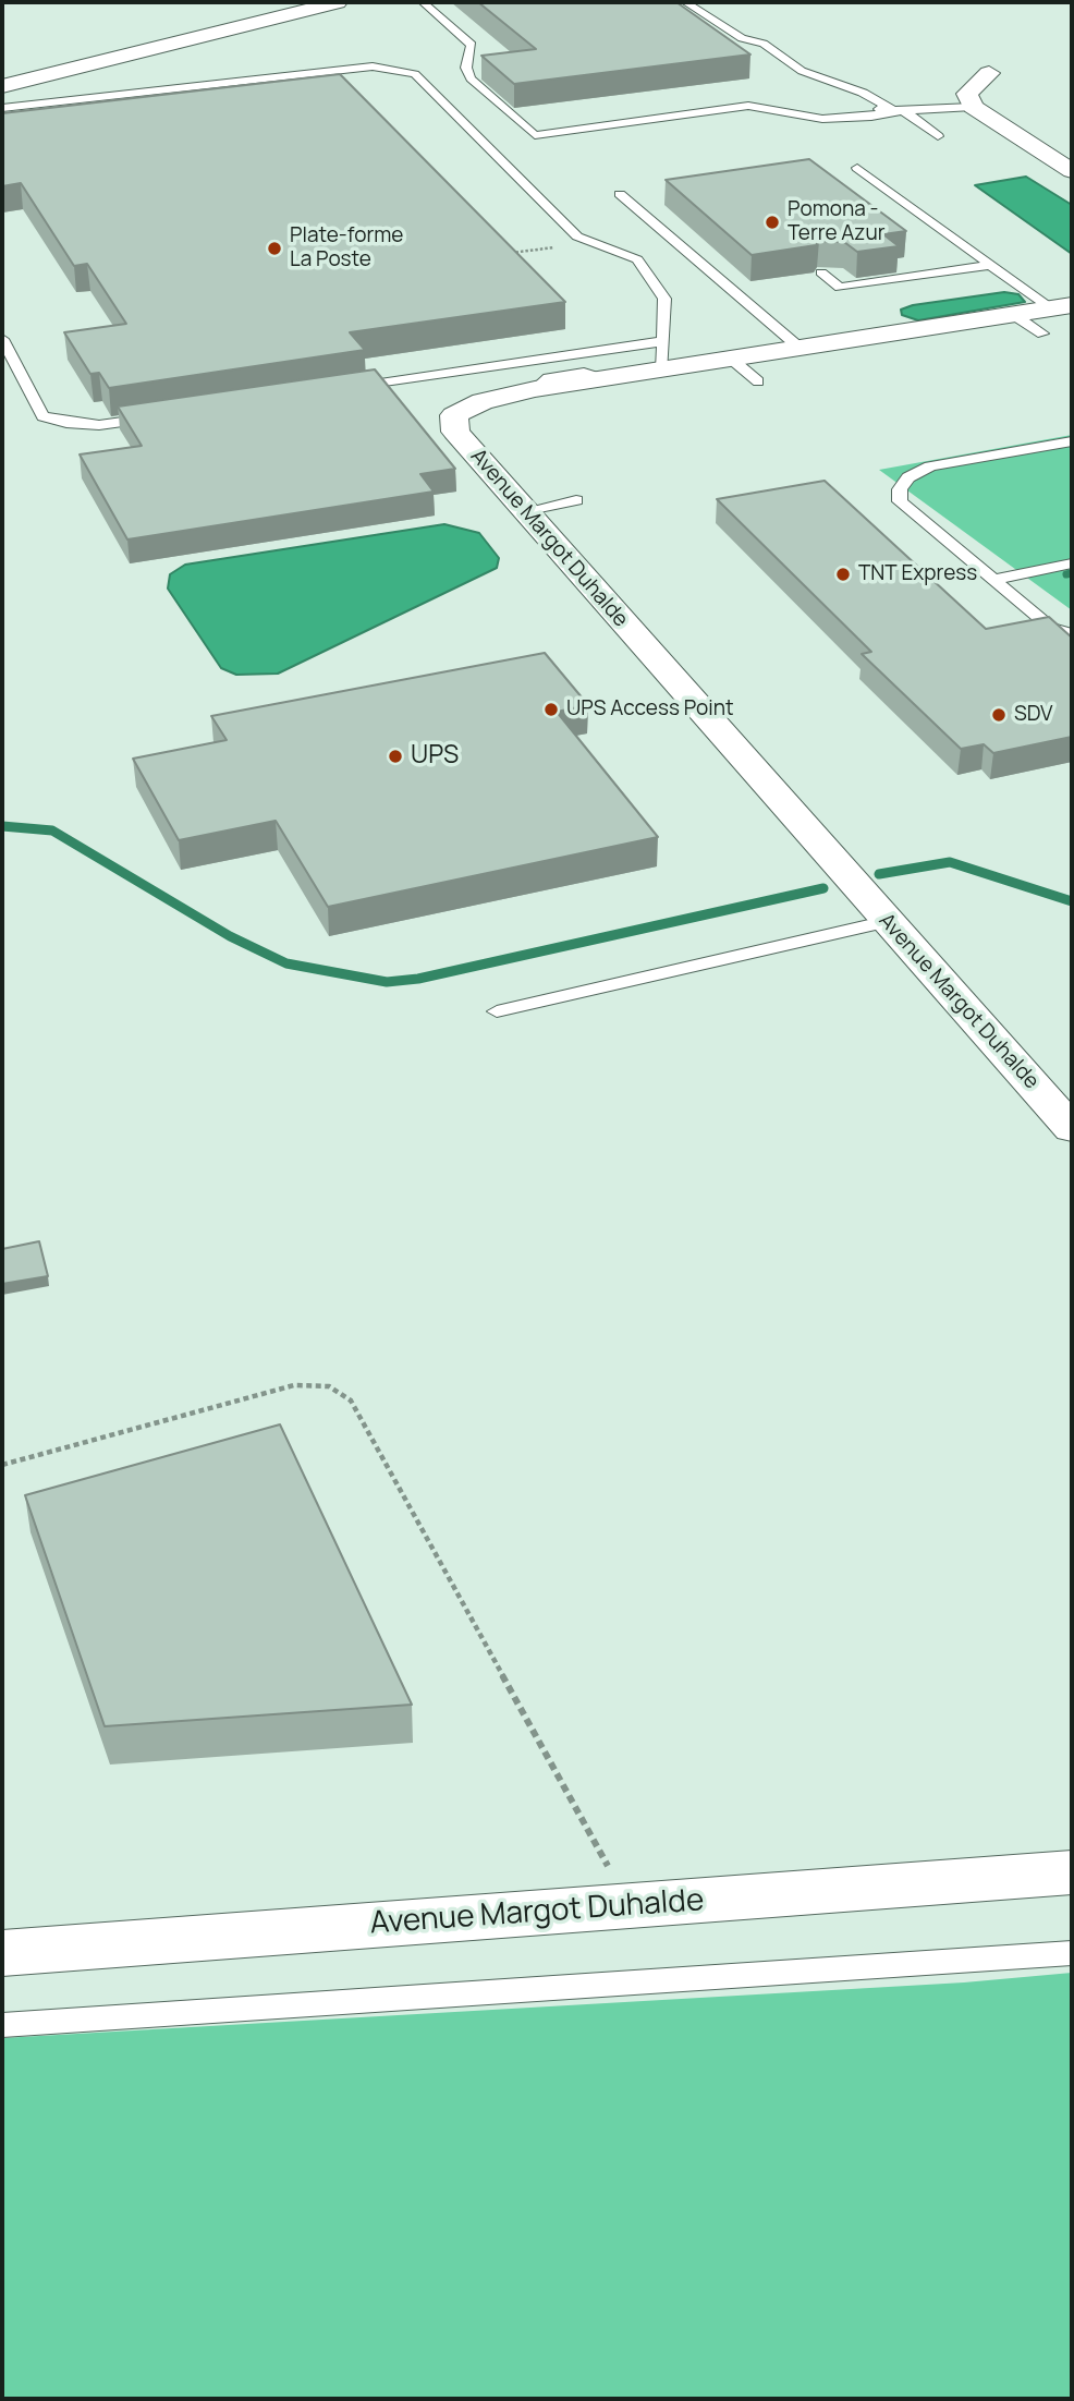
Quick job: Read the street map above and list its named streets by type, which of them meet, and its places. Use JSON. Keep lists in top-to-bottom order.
{
  "streets": {
    "street": ["Avenue Margot Duhalde"]
  },
  "places": [
    "Pomona - Terre Azur",
    "Plate-forme La Poste",
    "TNT Express",
    "UPS Access Point",
    "SDV",
    "UPS"
  ]
}
